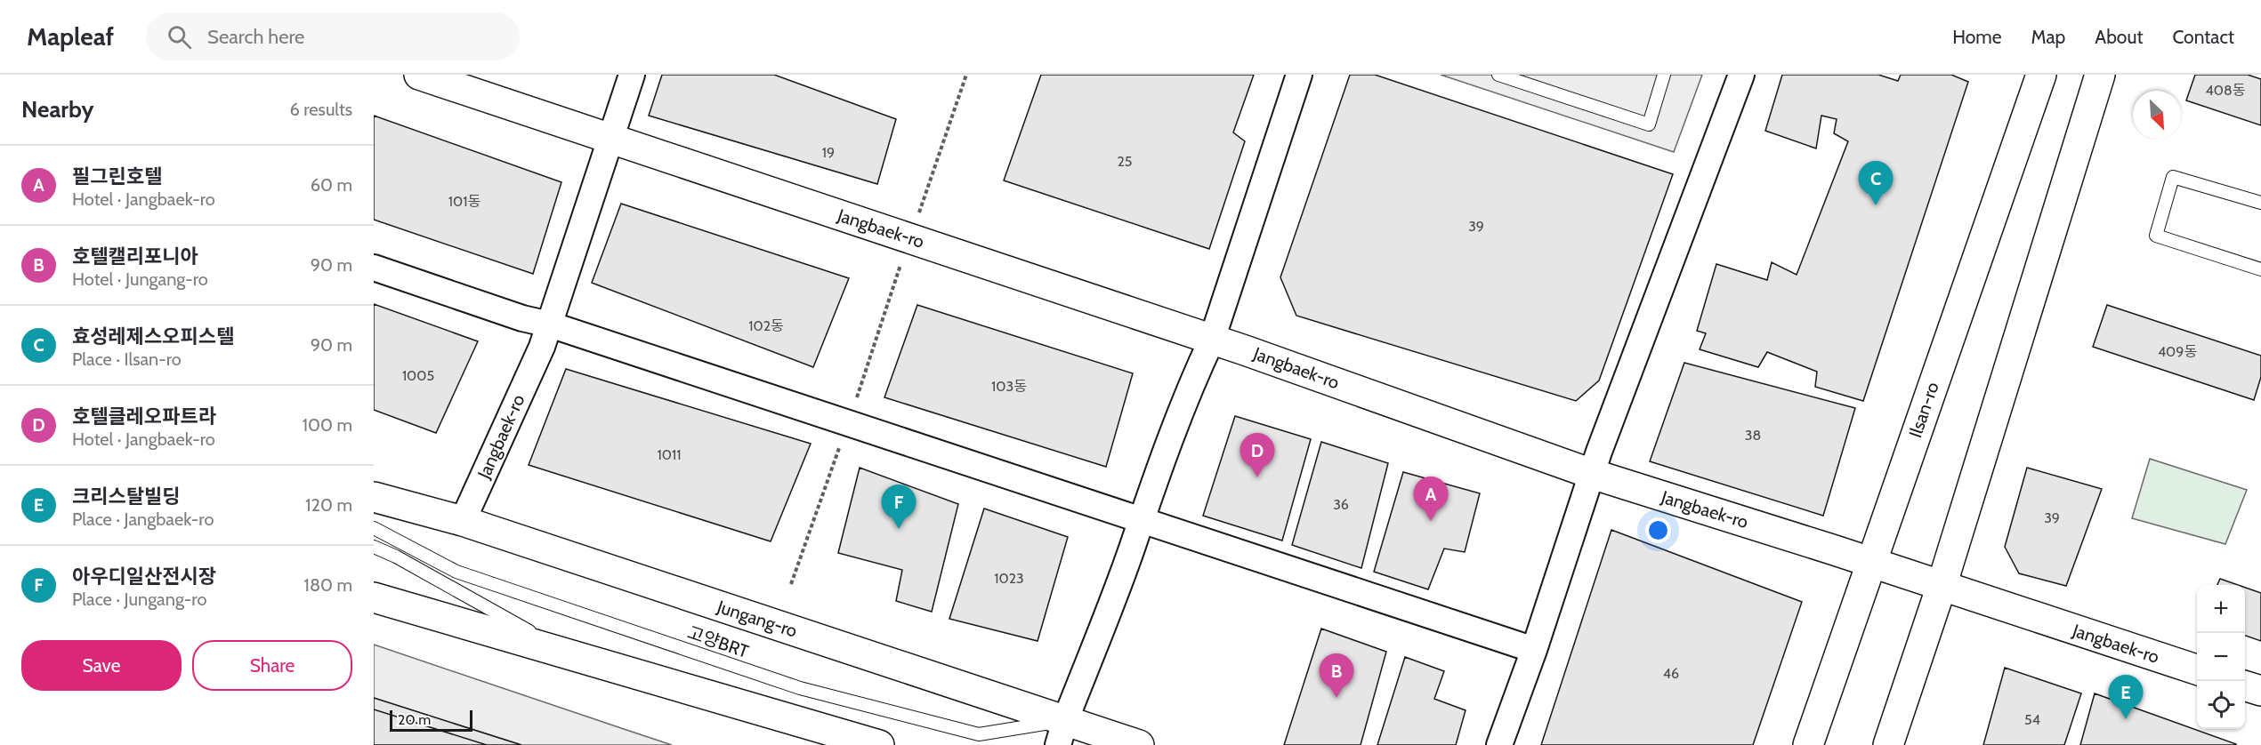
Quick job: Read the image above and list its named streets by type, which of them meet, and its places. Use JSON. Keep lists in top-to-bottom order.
{
  "streets": {
    "main road": ["Jangbaek-ro", "Ilsan-ro", "Jungang-ro"],
    "lane": ["고양BRT"]
  },
  "crossings": [
    ["Jangbaek-ro", "Ilsan-ro"],
    ["Jangbaek-ro", "Jungang-ro"],
    ["Jungang-ro", "고양BRT"]
  ],
  "house_numbers": [
    "408동",
    "19",
    "25",
    "101동",
    "39",
    "102동",
    "409동",
    "1005",
    "103동",
    "38",
    "1011",
    "36",
    "39",
    "1023",
    "46",
    "54"
  ],
  "scale_bar": "20 m",
  "north": "bottom right",
  "page": {
    "header": "Mapleaf",
    "search": "Search here",
    "nav": [
      "Home",
      "Map",
      "About",
      "Contact"
    ],
    "heading": ["Nearby", "6 results"],
    "list": [
      {
        "mark": "A",
        "name": "필그린호텔",
        "note": "Hotel · Jangbaek-ro",
        "value": "60 m"
      },
      {
        "mark": "B",
        "name": "호텔캘리포니아",
        "note": "Hotel · Jungang-ro",
        "value": "90 m"
      },
      {
        "mark": "C",
        "name": "효성레제스오피스텔",
        "note": "Place · Ilsan-ro",
        "value": "90 m"
      },
      {
        "mark": "D",
        "name": "호텔클레오파트라",
        "note": "Hotel · Jangbaek-ro",
        "value": "100 m"
      },
      {
        "mark": "E",
        "name": "크리스탈빌딩",
        "note": "Place · Jangbaek-ro",
        "value": "120 m"
      },
      {
        "mark": "F",
        "name": "아우디일산전시장",
        "note": "Place · Jungang-ro",
        "value": "180 m"
      }
    ],
    "pins": [
      "C",
      "D",
      "A",
      "F",
      "B",
      "E"
    ],
    "map_buttons": ["+", "−"],
    "buttons": ["Save", "Share"],
    "scale": "20 m"
  }
}
